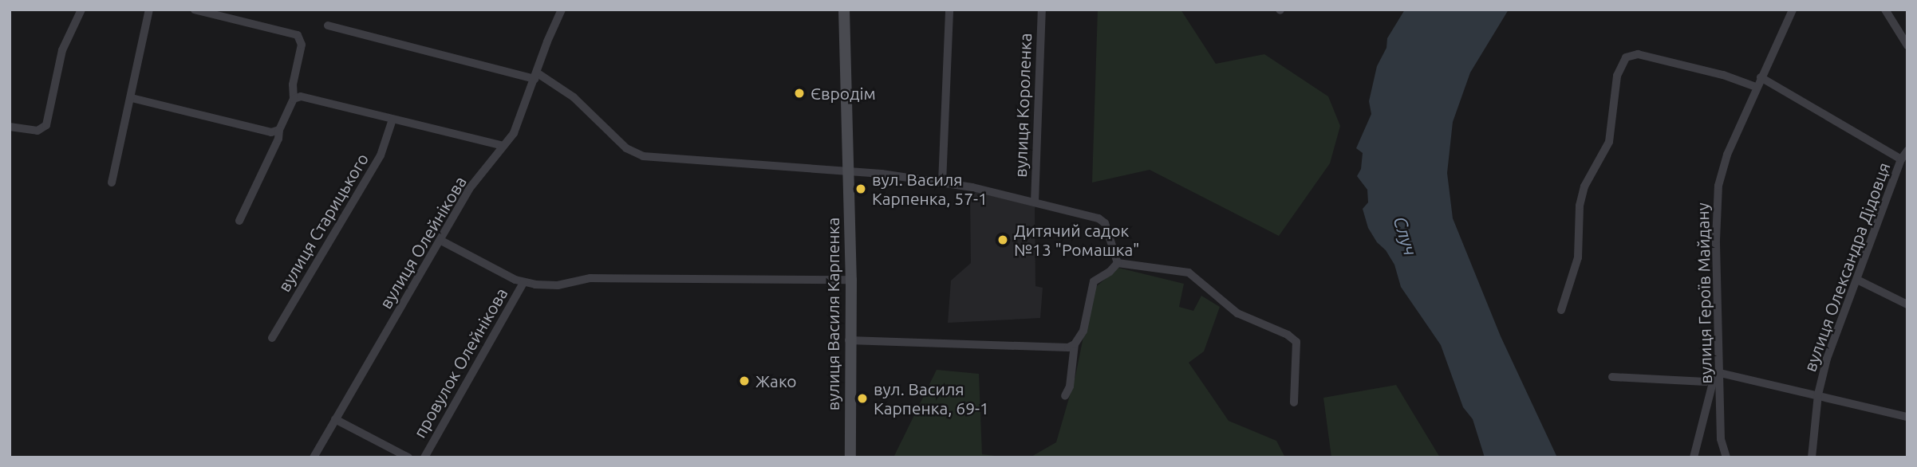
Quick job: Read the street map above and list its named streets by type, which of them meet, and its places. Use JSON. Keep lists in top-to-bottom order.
{
  "streets": {
    "street": [
      "вулиця Короленка",
      "вулиця Старицького",
      "вулиця Олейнікова",
      "вулиця Олександра Дідовця",
      "вулиця Героїв Майдану",
      "вулиця Василя Карпенка",
      "провулок Олейнікова"
    ]
  },
  "crossings": [
    ["вулиця Олейнікова", "провулок Олейнікова"]
  ],
  "water": ["Случ"],
  "places": [
    "Євродім",
    "вул. Василя Карпенка, 57-1",
    "Дитячий садок №13 \"Ромашка\"",
    "Жако",
    "вул. Василя Карпенка, 69-1"
  ]
}
